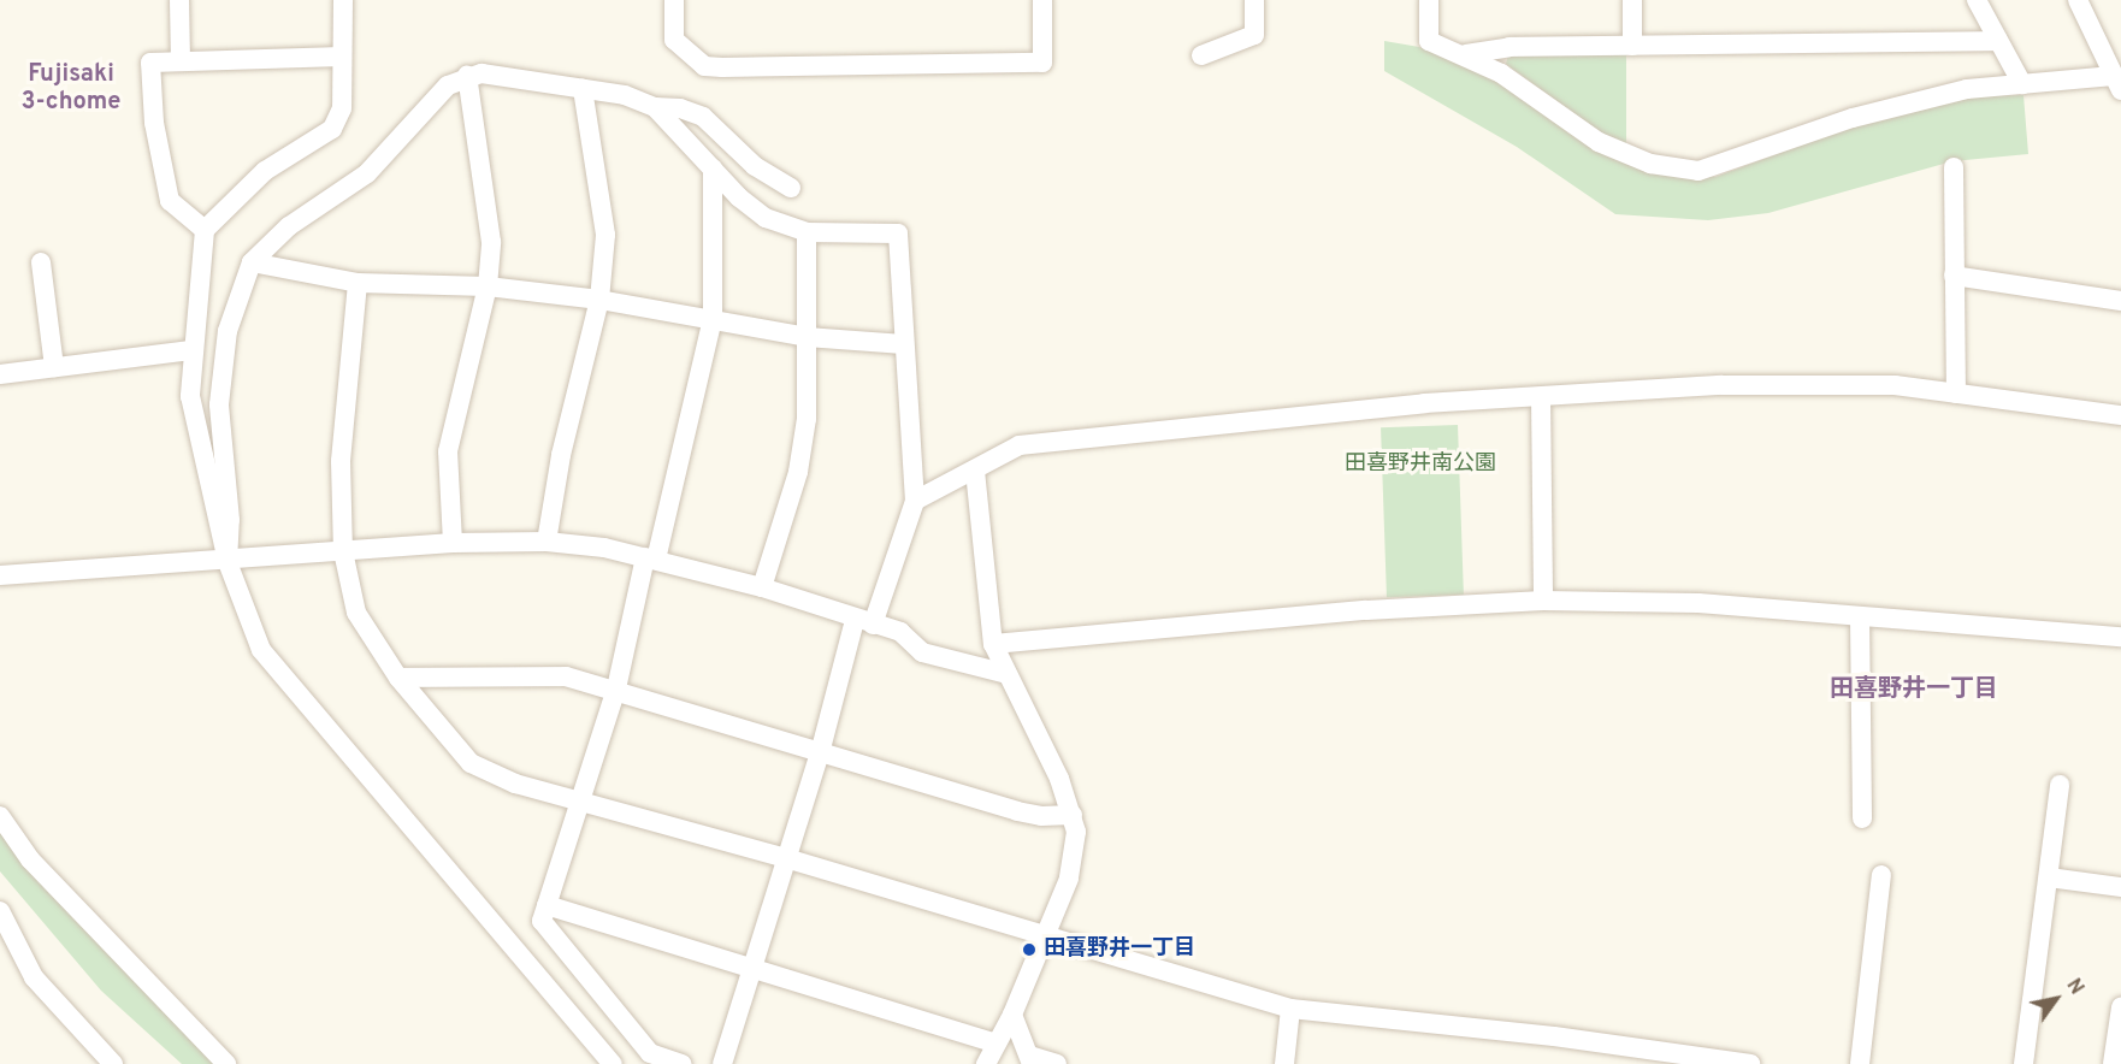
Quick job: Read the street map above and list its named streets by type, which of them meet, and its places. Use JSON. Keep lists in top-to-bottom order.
{
  "districts": ["Fujisaki 3-chome", "田喜野井一丁目"],
  "parks": ["田喜野井南公園"],
  "places": ["田喜野井一丁目"],
  "north": "top right"
}
